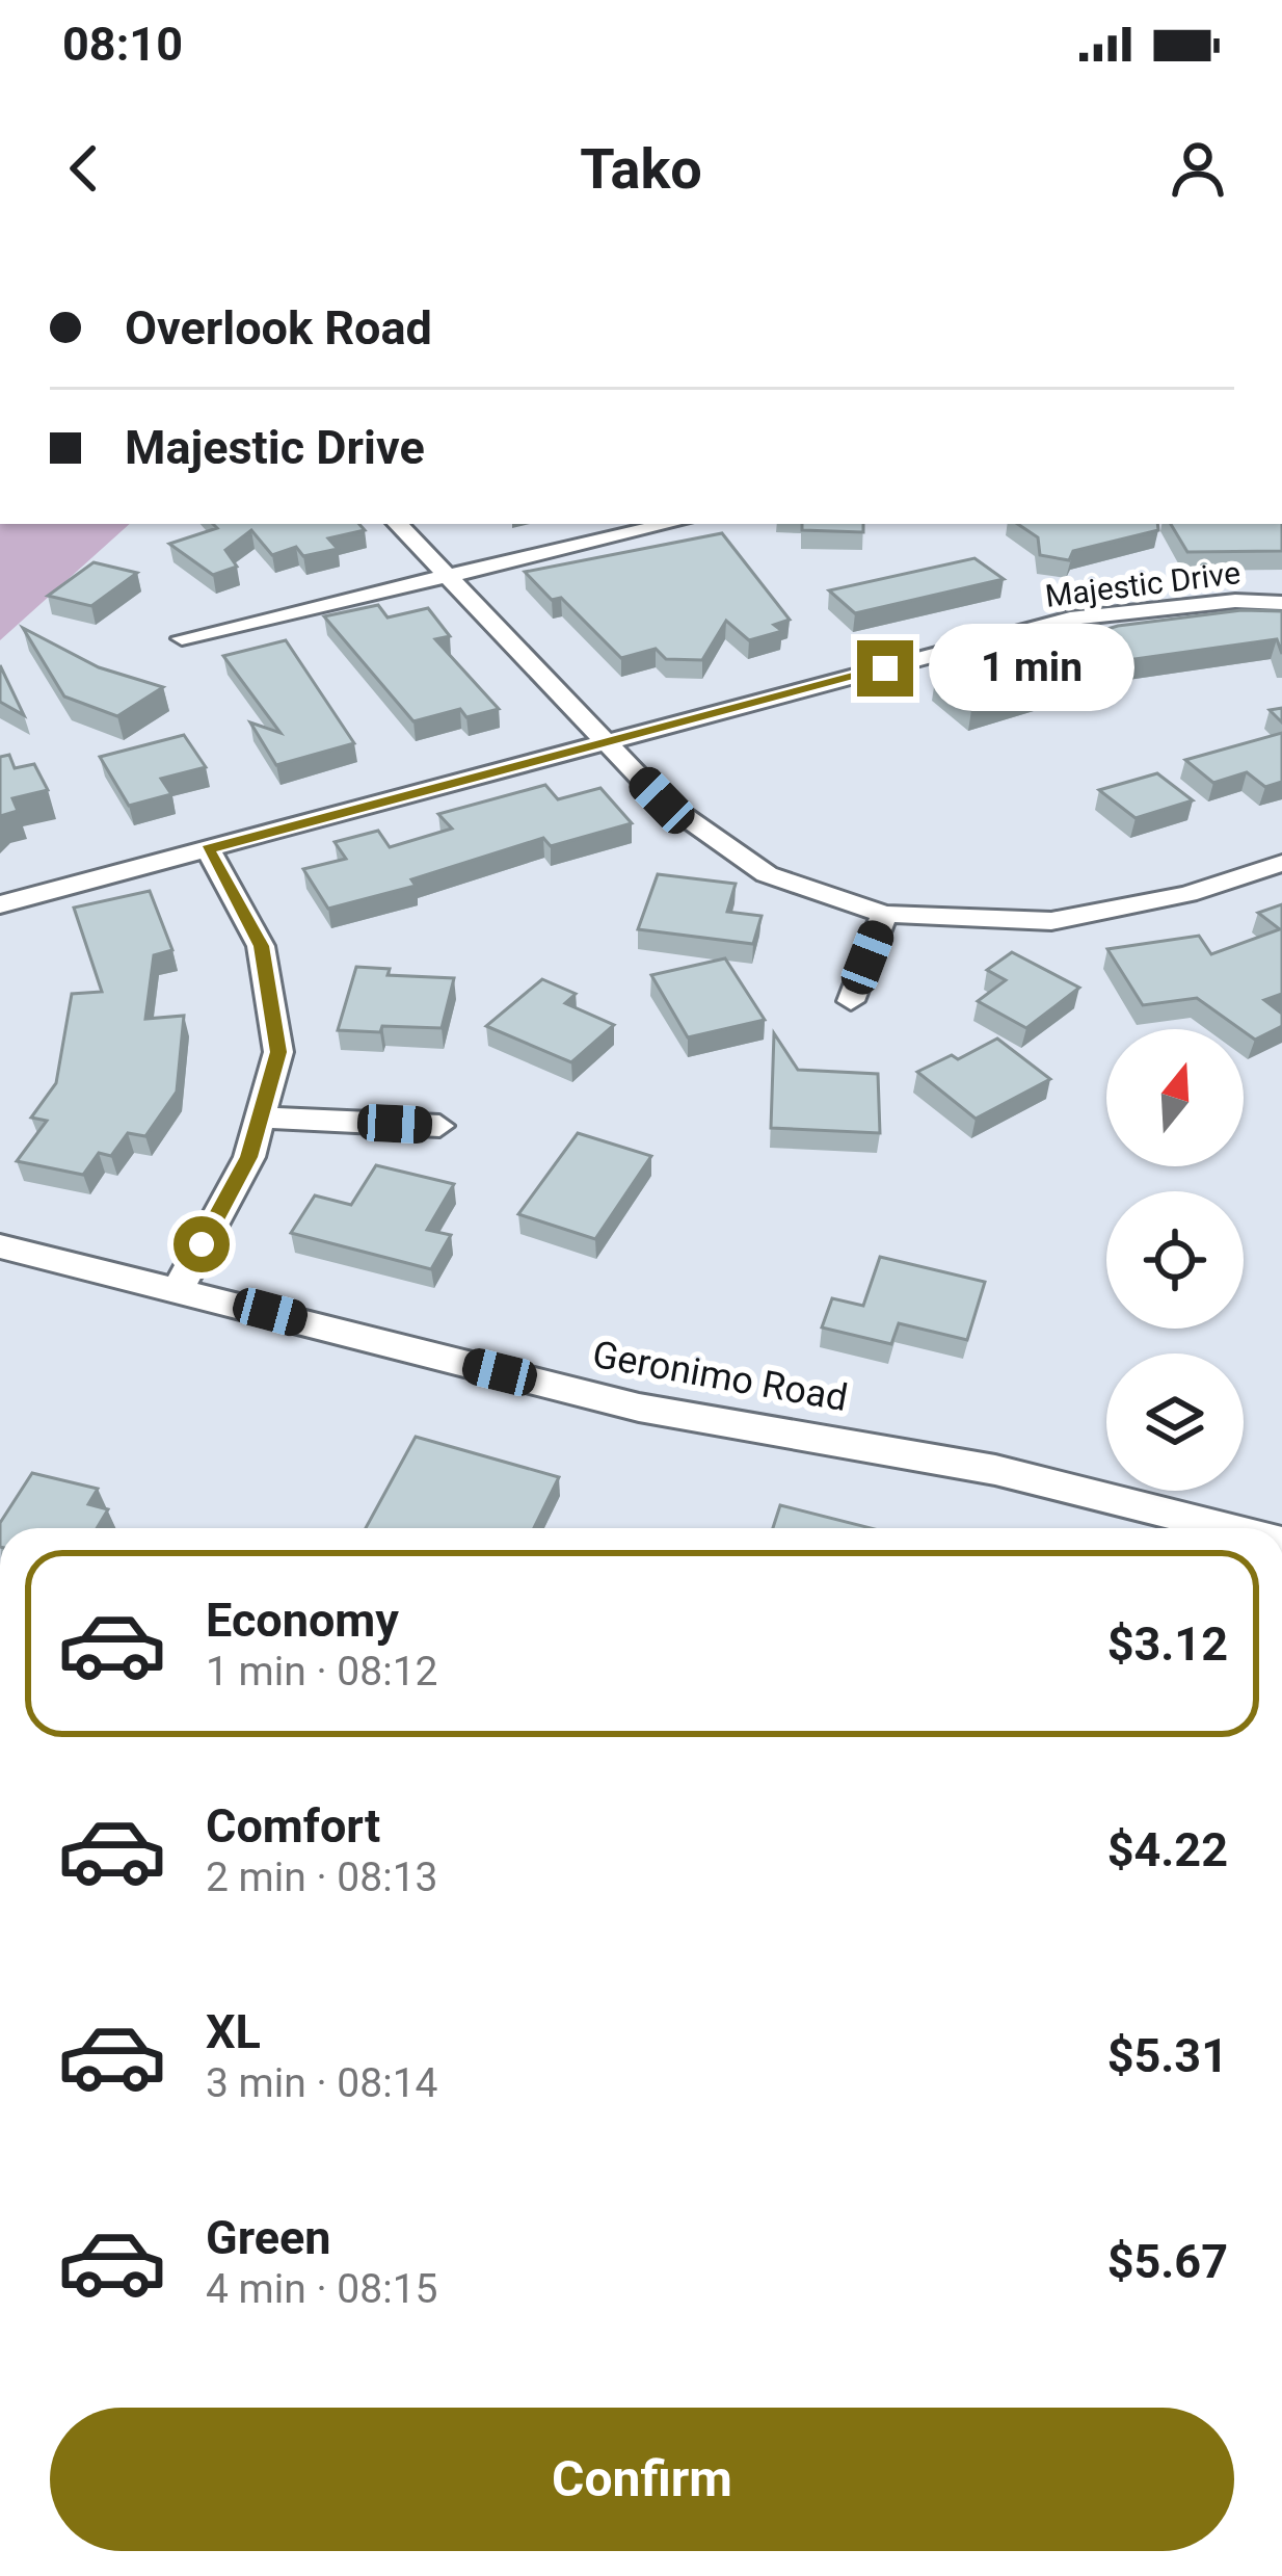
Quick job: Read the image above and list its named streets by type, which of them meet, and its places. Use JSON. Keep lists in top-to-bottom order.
{
  "streets": {
    "street": ["Majestic Drive", "Geronimo Road"]
  },
  "north": "top",
  "page": {
    "status": "08:10",
    "header": "Tako",
    "banner": ["Overlook Road", "Majestic Drive"],
    "bubble": "1 min",
    "list": [
      {
        "name": "Economy",
        "note": "1 min · 08:12",
        "value": "$3.12"
      },
      {
        "name": "Comfort",
        "note": "2 min · 08:13",
        "value": "$4.22"
      },
      {
        "name": "XL",
        "note": "3 min · 08:14",
        "value": "$5.31"
      },
      {
        "name": "Green",
        "note": "4 min · 08:15",
        "value": "$5.67"
      }
    ],
    "buttons": "Confirm"
  }
}
